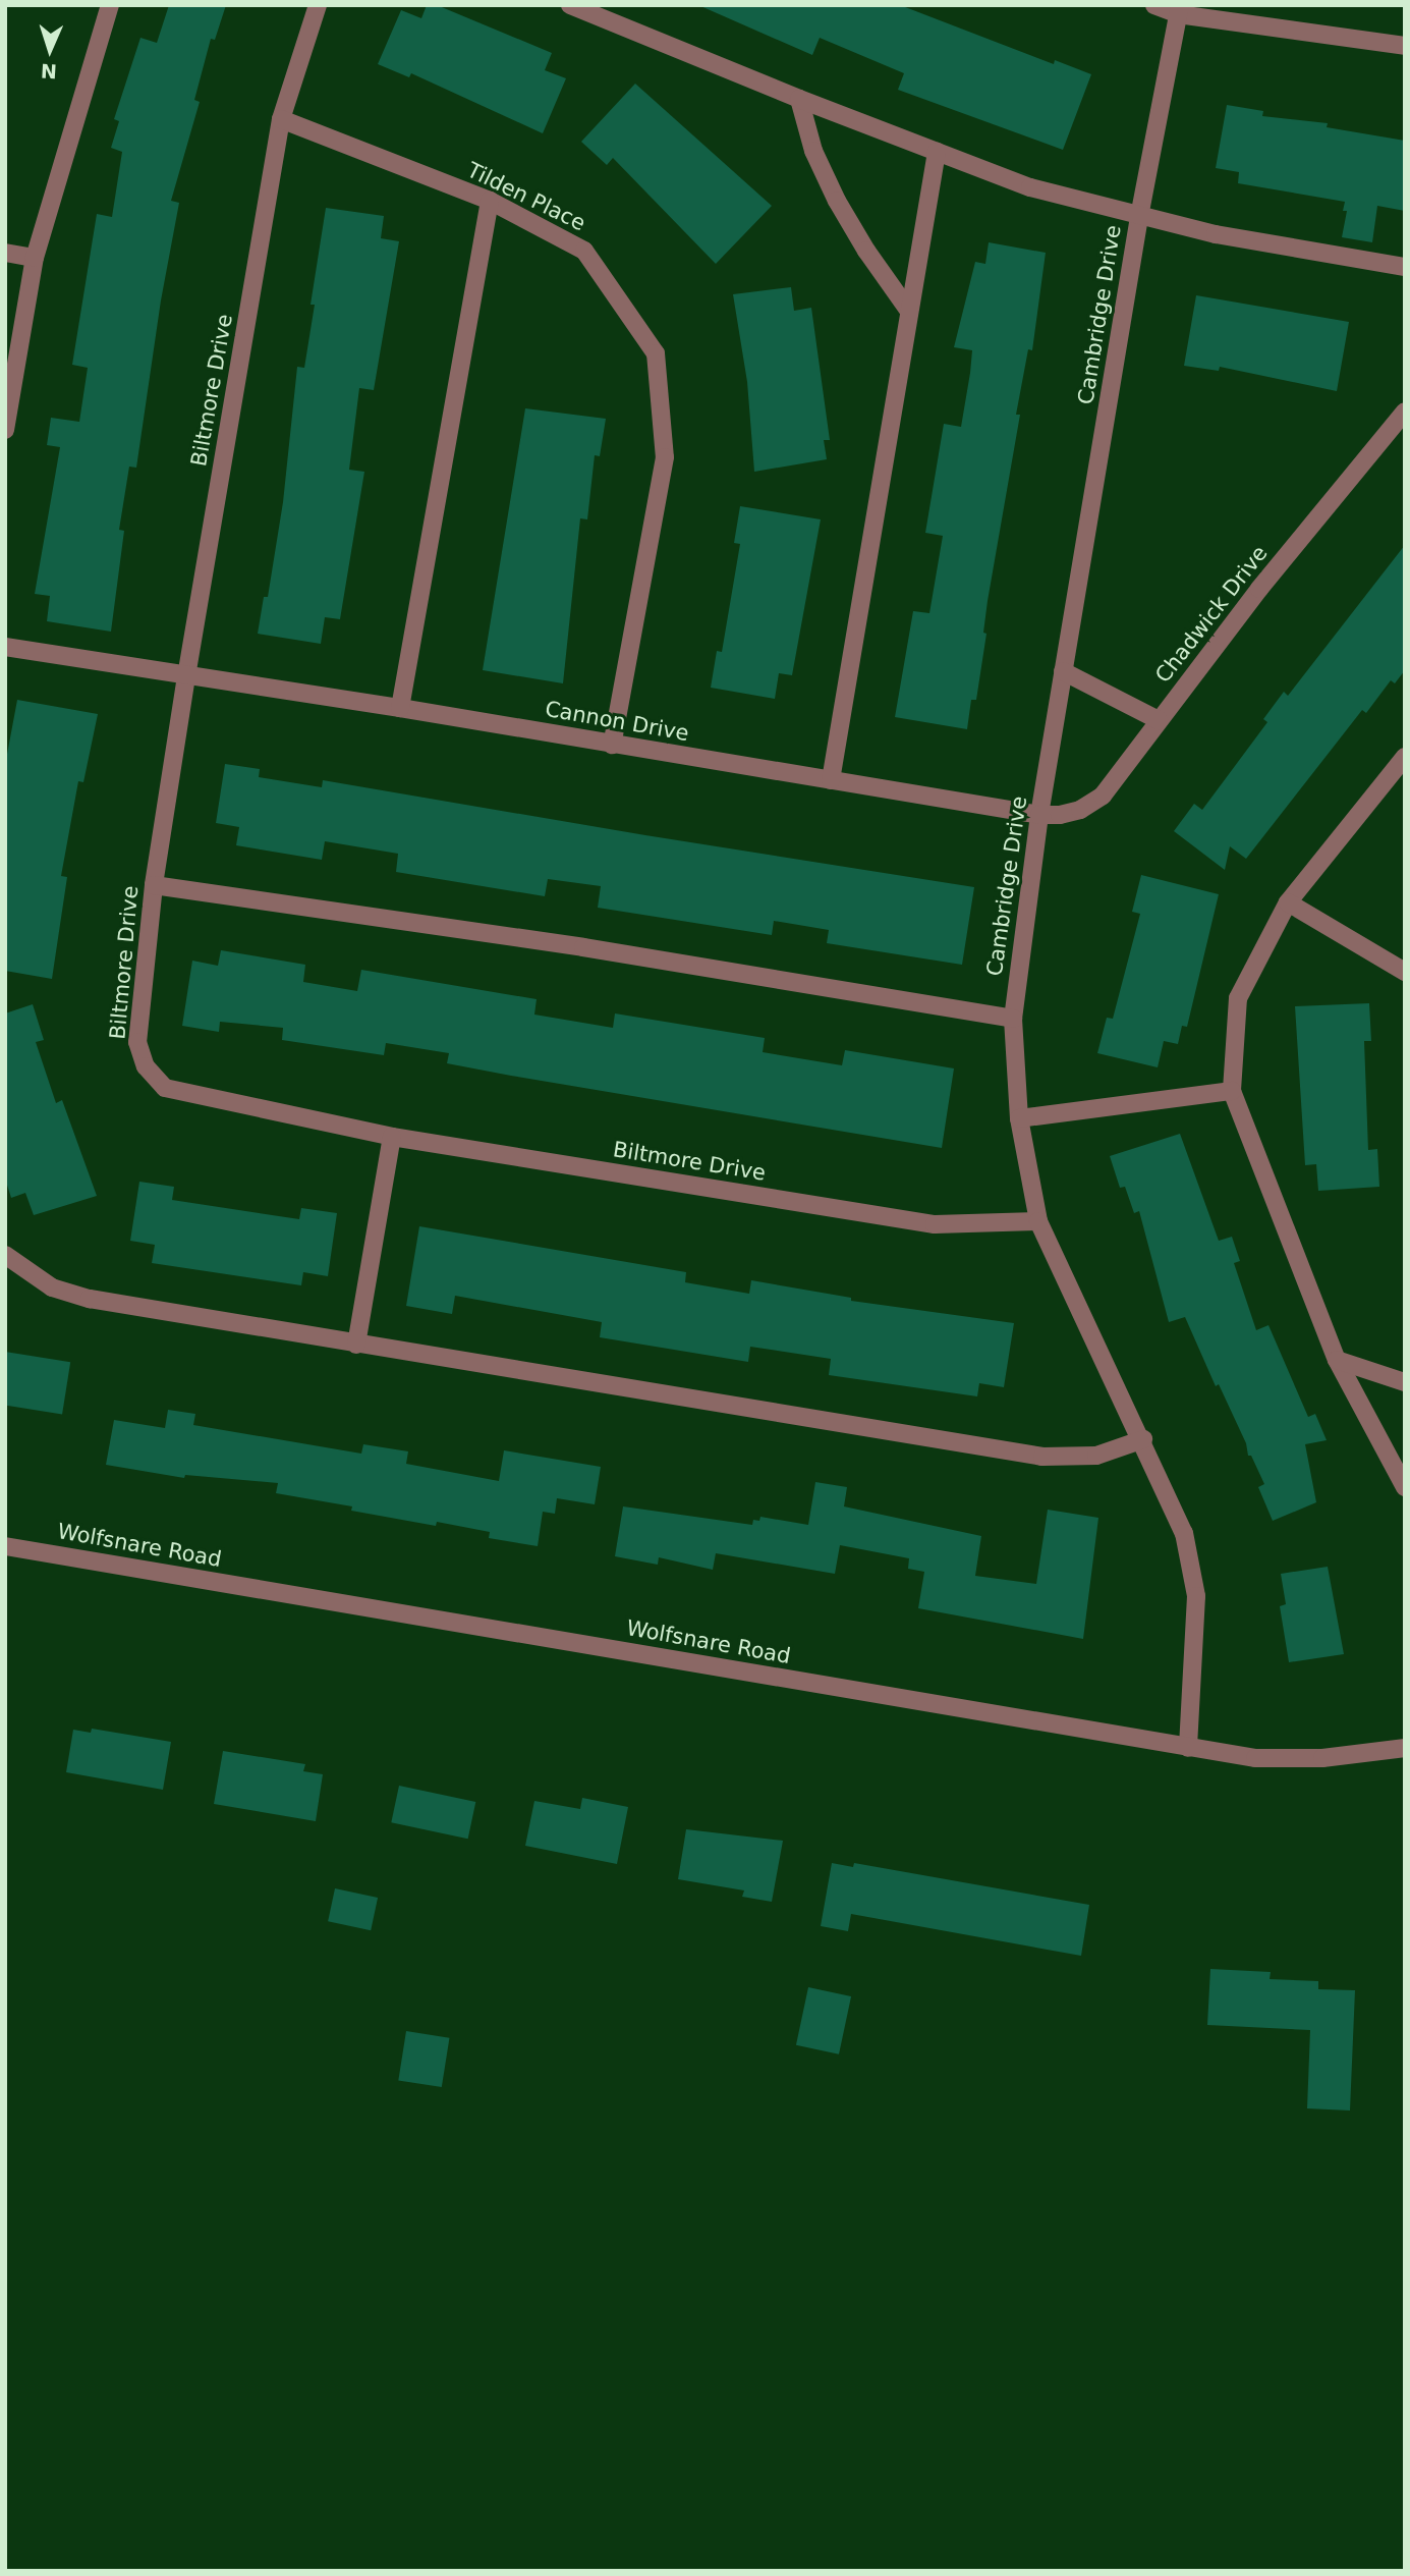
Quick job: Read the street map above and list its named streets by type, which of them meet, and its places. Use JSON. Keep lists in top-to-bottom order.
{
  "streets": {
    "street": [
      "Tilden Place",
      "Cambridge Drive",
      "Biltmore Drive",
      "Chadwick Drive",
      "Cannon Drive",
      "Wolfsnare Road"
    ]
  },
  "crossings": [
    ["Tilden Place", "Biltmore Drive"],
    ["Tilden Place", "Cannon Drive"],
    ["Cambridge Drive", "Biltmore Drive"],
    ["Cambridge Drive", "Chadwick Drive"],
    ["Cambridge Drive", "Cannon Drive"],
    ["Cambridge Drive", "Wolfsnare Road"],
    ["Biltmore Drive", "Cannon Drive"],
    ["Chadwick Drive", "Cannon Drive"]
  ],
  "north": "bottom"
}
